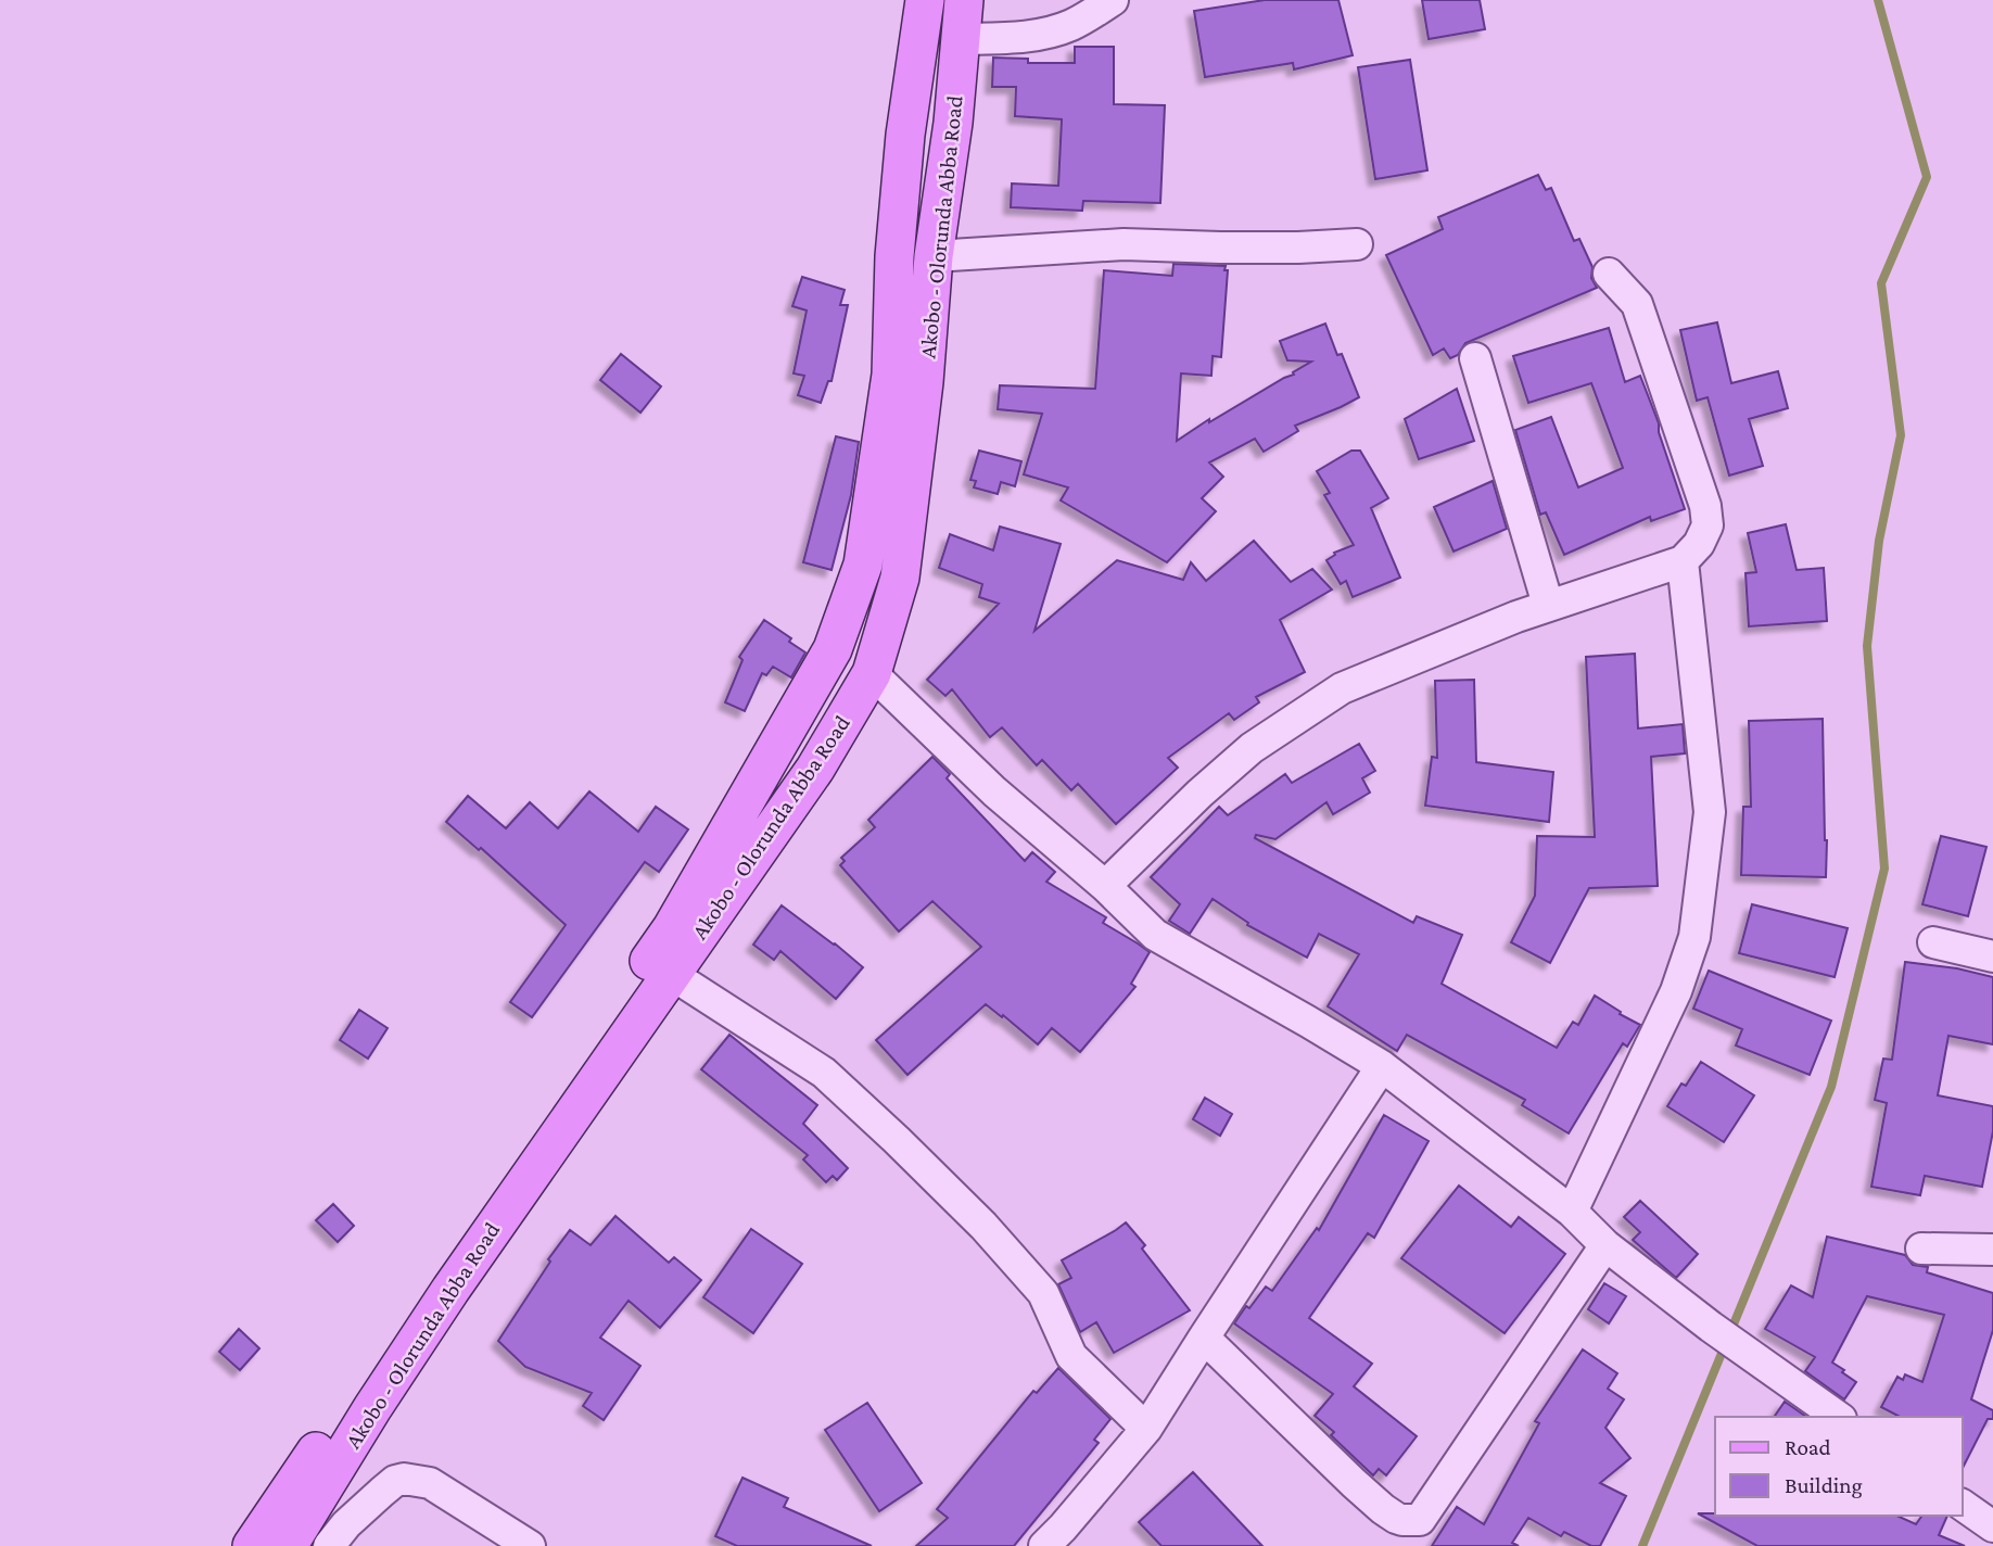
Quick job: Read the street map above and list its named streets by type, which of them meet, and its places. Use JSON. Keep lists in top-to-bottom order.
{
  "streets": {
    "main road": ["Akobo - Olorunda Abba Road"]
  },
  "legend": ["Road", "Building"]
}
